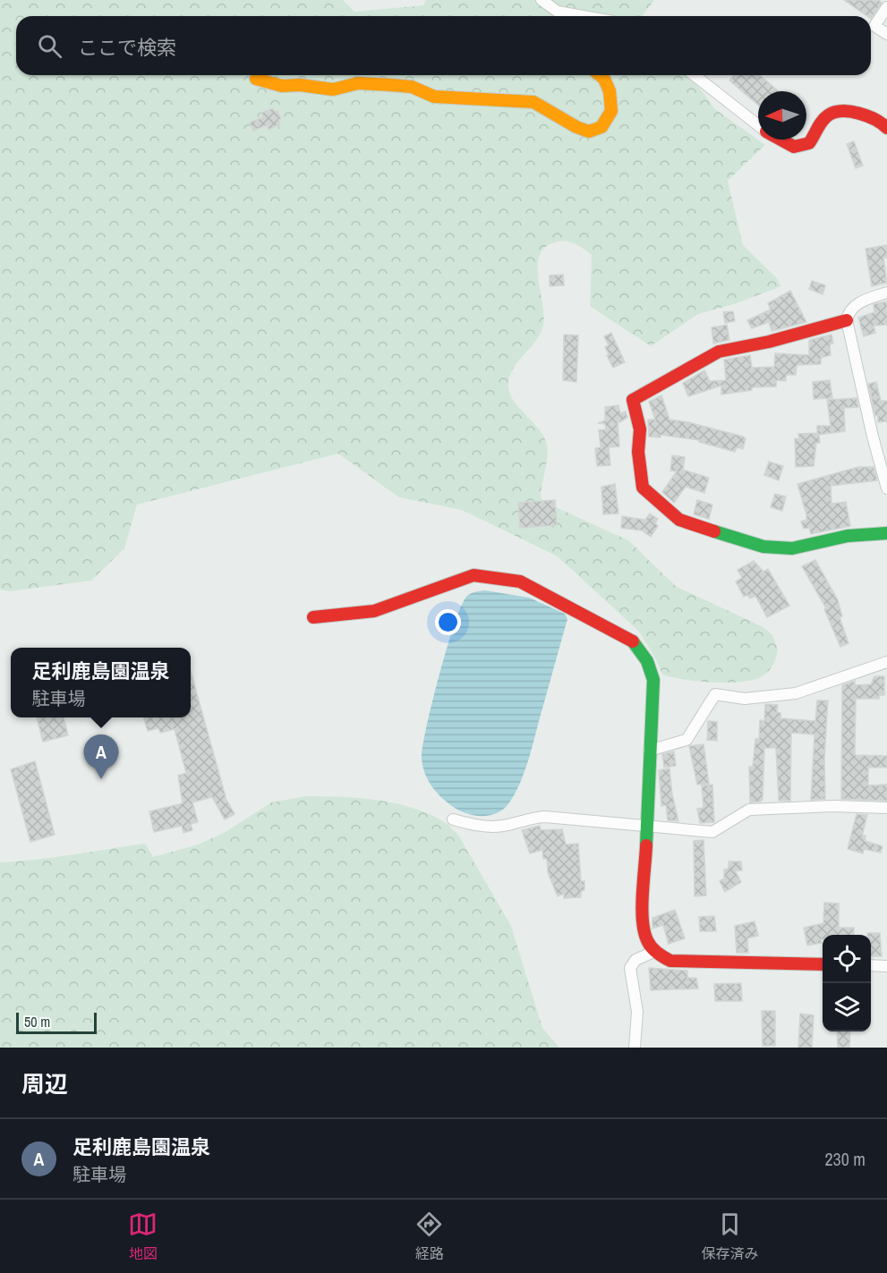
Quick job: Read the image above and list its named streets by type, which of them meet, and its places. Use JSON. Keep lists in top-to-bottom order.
{
  "scale_bar": "50 m",
  "north": "left",
  "page": {
    "search": "ここで検索",
    "popup": ["足利鹿島園温泉", "駐車場"],
    "pins": "A",
    "scale": "50 m",
    "heading": "周辺",
    "list": [
      {
        "mark": "A",
        "name": "足利鹿島園温泉",
        "note": "駐車場",
        "value": "230 m"
      }
    ],
    "nav": ["地図", "経路", "保存済み"]
  }
}
